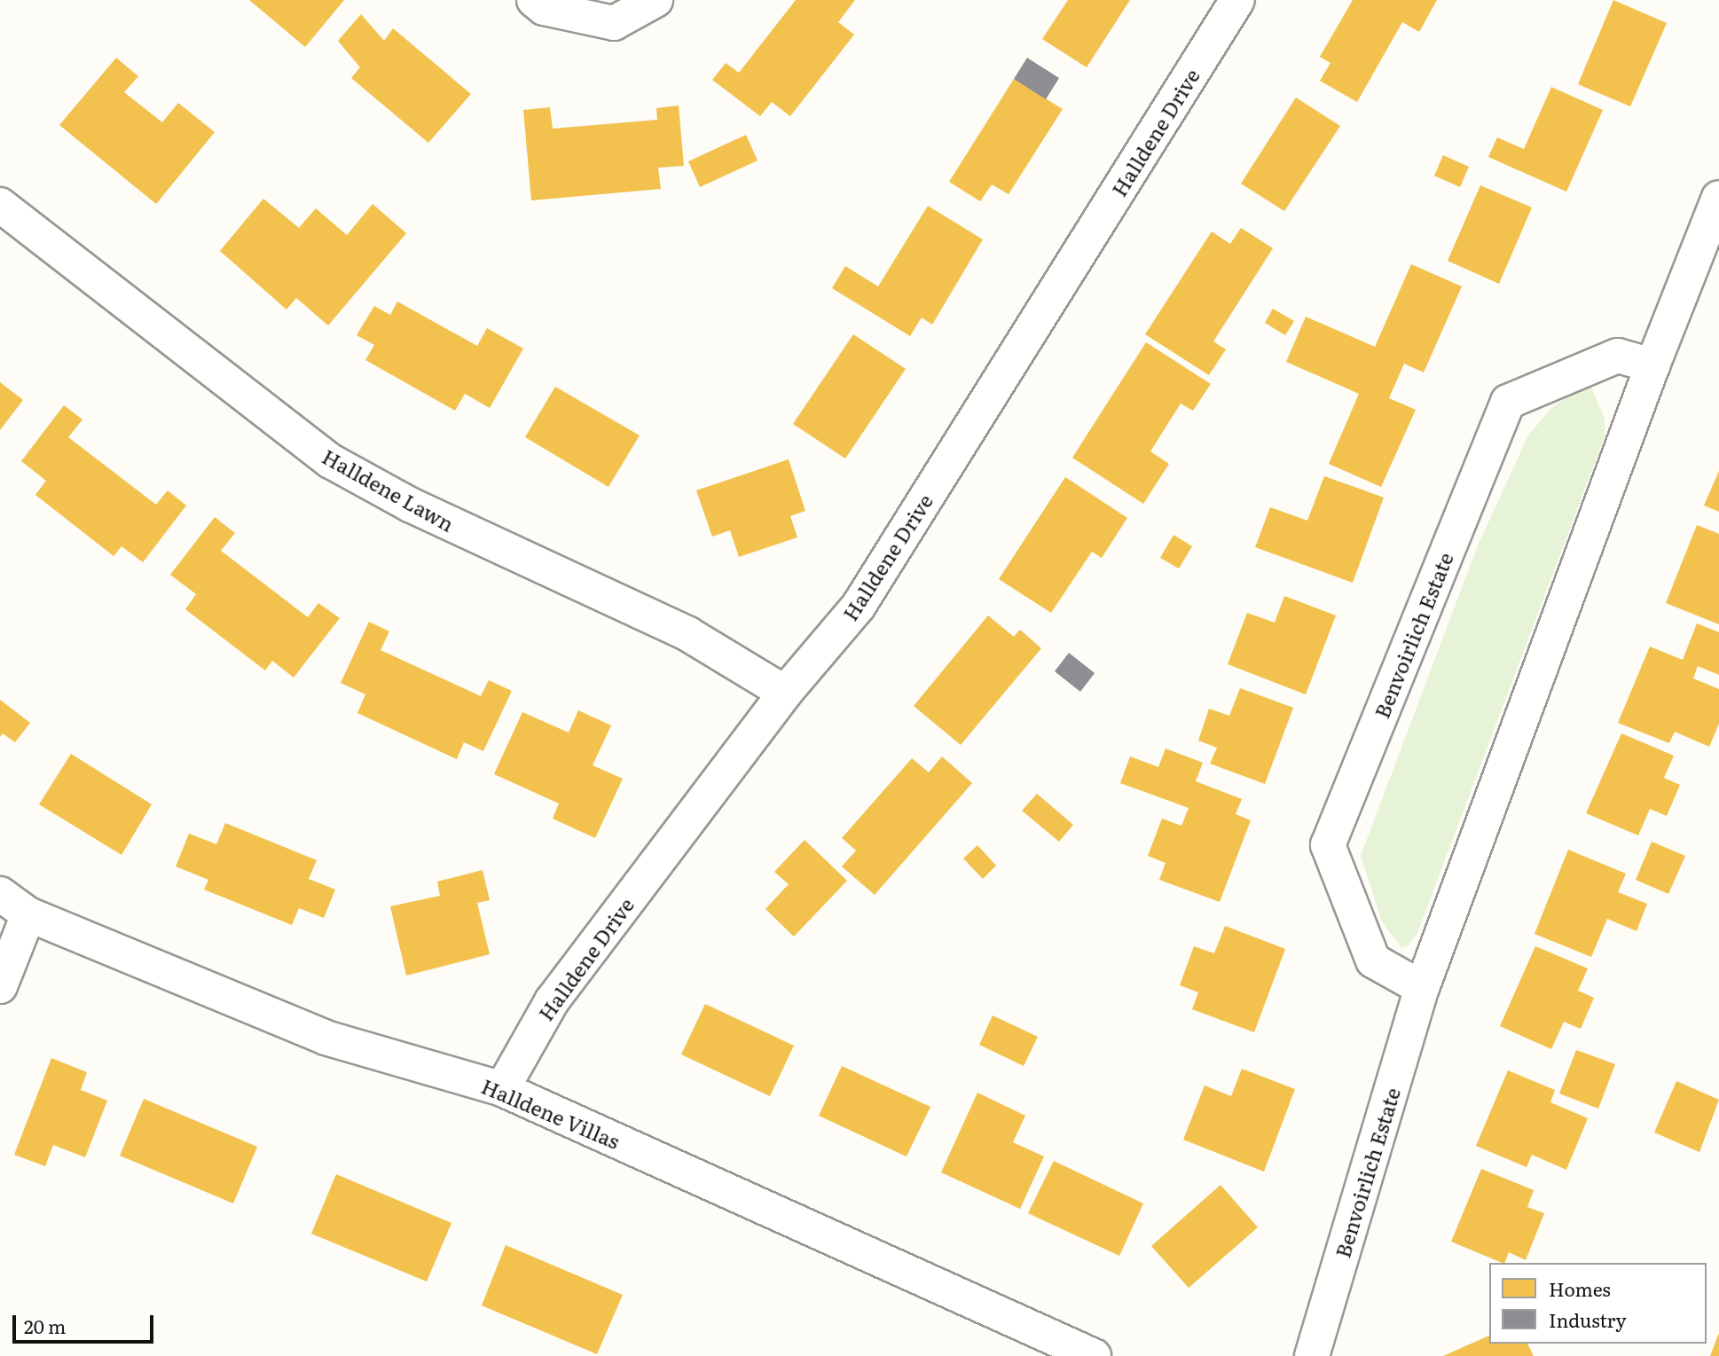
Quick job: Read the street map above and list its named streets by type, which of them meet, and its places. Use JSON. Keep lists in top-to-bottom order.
{
  "streets": {
    "street": [
      "Halldene Drive",
      "Halldene Lawn",
      "Benvoirlich Estate",
      "Halldene Villas"
    ]
  },
  "crossings": [
    ["Halldene Drive", "Halldene Lawn"],
    ["Halldene Drive", "Halldene Villas"]
  ],
  "legend": ["Homes", "Industry"],
  "scale_bar": "20 m"
}
